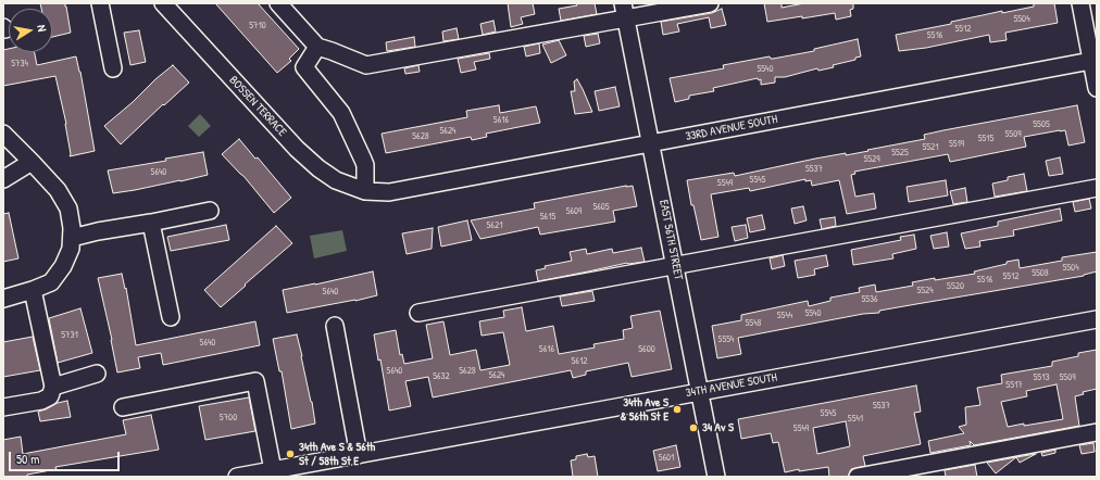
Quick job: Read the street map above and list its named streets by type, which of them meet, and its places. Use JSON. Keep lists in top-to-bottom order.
{
  "streets": {
    "street": [
      "BOSSEN TERRACE",
      "33RD AVENUE SOUTH",
      "EAST 56TH STREET",
      "34TH AVENUE SOUTH"
    ]
  },
  "crossings": [
    ["BOSSEN TERRACE", "33RD AVENUE SOUTH"],
    ["33RD AVENUE SOUTH", "EAST 56TH STREET"],
    ["EAST 56TH STREET", "34TH AVENUE SOUTH"]
  ],
  "places": ["34th Ave S & 56th St E", "34 Av S", "34th Ave S & 56th St / 58th St E"],
  "house_numbers": [
    "5504",
    "5710",
    "5512",
    "5516",
    "5734",
    "5540",
    "5616",
    "5505",
    "5624",
    "5509",
    "5628",
    "5515",
    "5519",
    "5521",
    "5525",
    "5529",
    "5537",
    "5640",
    "5545",
    "5549",
    "5605",
    "5609",
    "5615",
    "5621",
    "5504",
    "5508",
    "5512",
    "5516",
    "5520",
    "5524",
    "5640",
    "5536",
    "5540",
    "5544",
    "5548",
    "5731",
    "5554",
    "5640",
    "5616",
    "5600",
    "5612",
    "5640",
    "5628",
    "5624",
    "5632",
    "5513",
    "5509",
    "5517",
    "5537",
    "5545",
    "5700",
    "5541",
    "5549",
    "5601"
  ],
  "scale_bar": "50 m",
  "north": "right"
}
